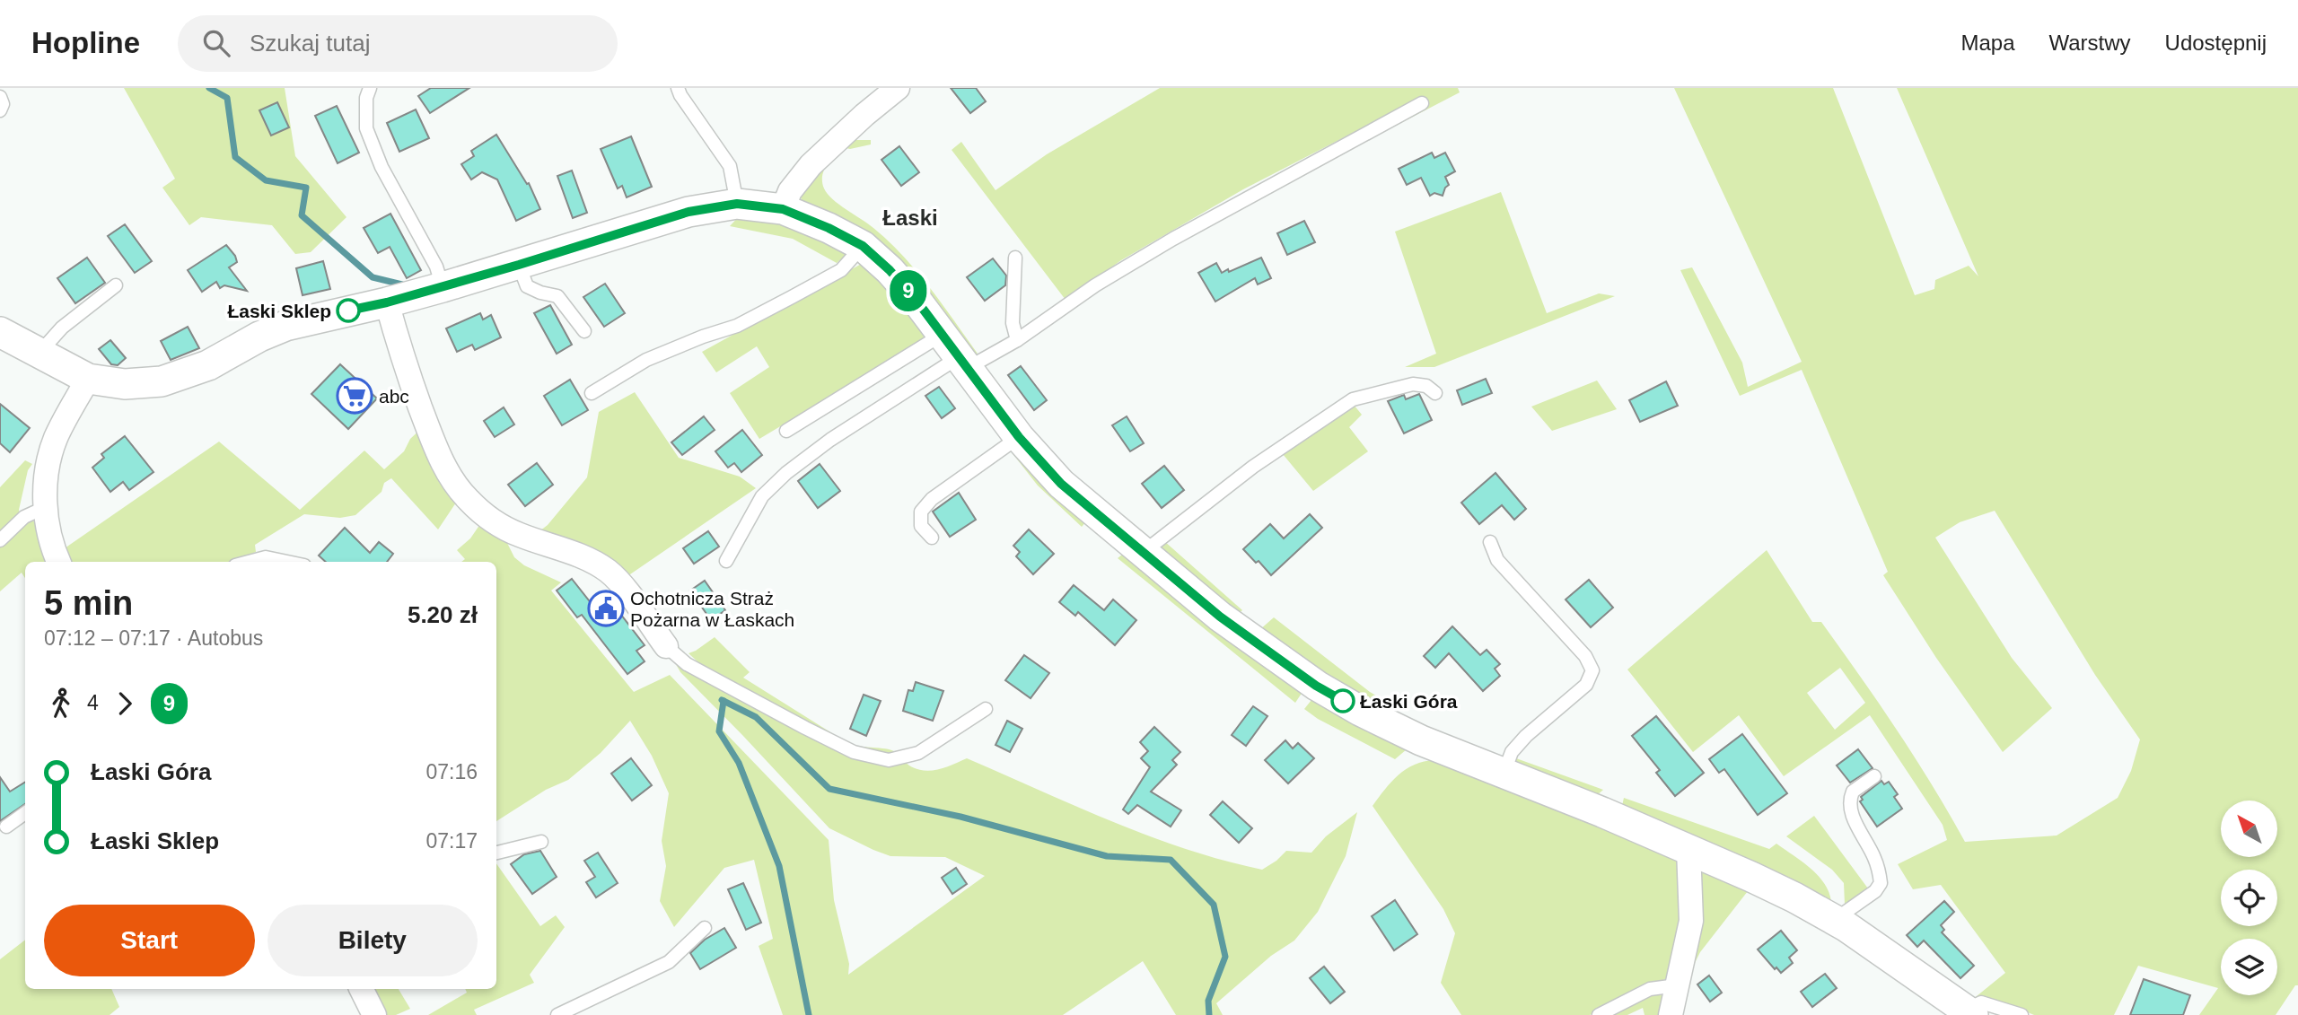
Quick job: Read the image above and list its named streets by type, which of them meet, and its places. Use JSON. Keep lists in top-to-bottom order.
{
  "districts": ["Łaski"],
  "places": {
    "other": ["Łaski Sklep", "Łaski Góra"],
    "supermarket": ["abc"],
    "public building": ["Ochotnicza Straż Pożarna w Łaskach"]
  },
  "lines": ["bus line 9"],
  "north": "top left",
  "page": {
    "header": "Hopline",
    "search": "Szukaj tutaj",
    "nav": ["Mapa", "Warstwy", "Udostępnij"],
    "on_map": "9",
    "heading": ["5 min", "07:12 – 07:17 · Autobus", "5.20 zł"],
    "legs": ["4", "9"],
    "list": [
      {
        "name": "Łaski Góra",
        "value": "07:16"
      },
      {
        "name": "Łaski Sklep",
        "value": "07:17"
      }
    ],
    "buttons": ["Start", "Bilety"]
  }
}
